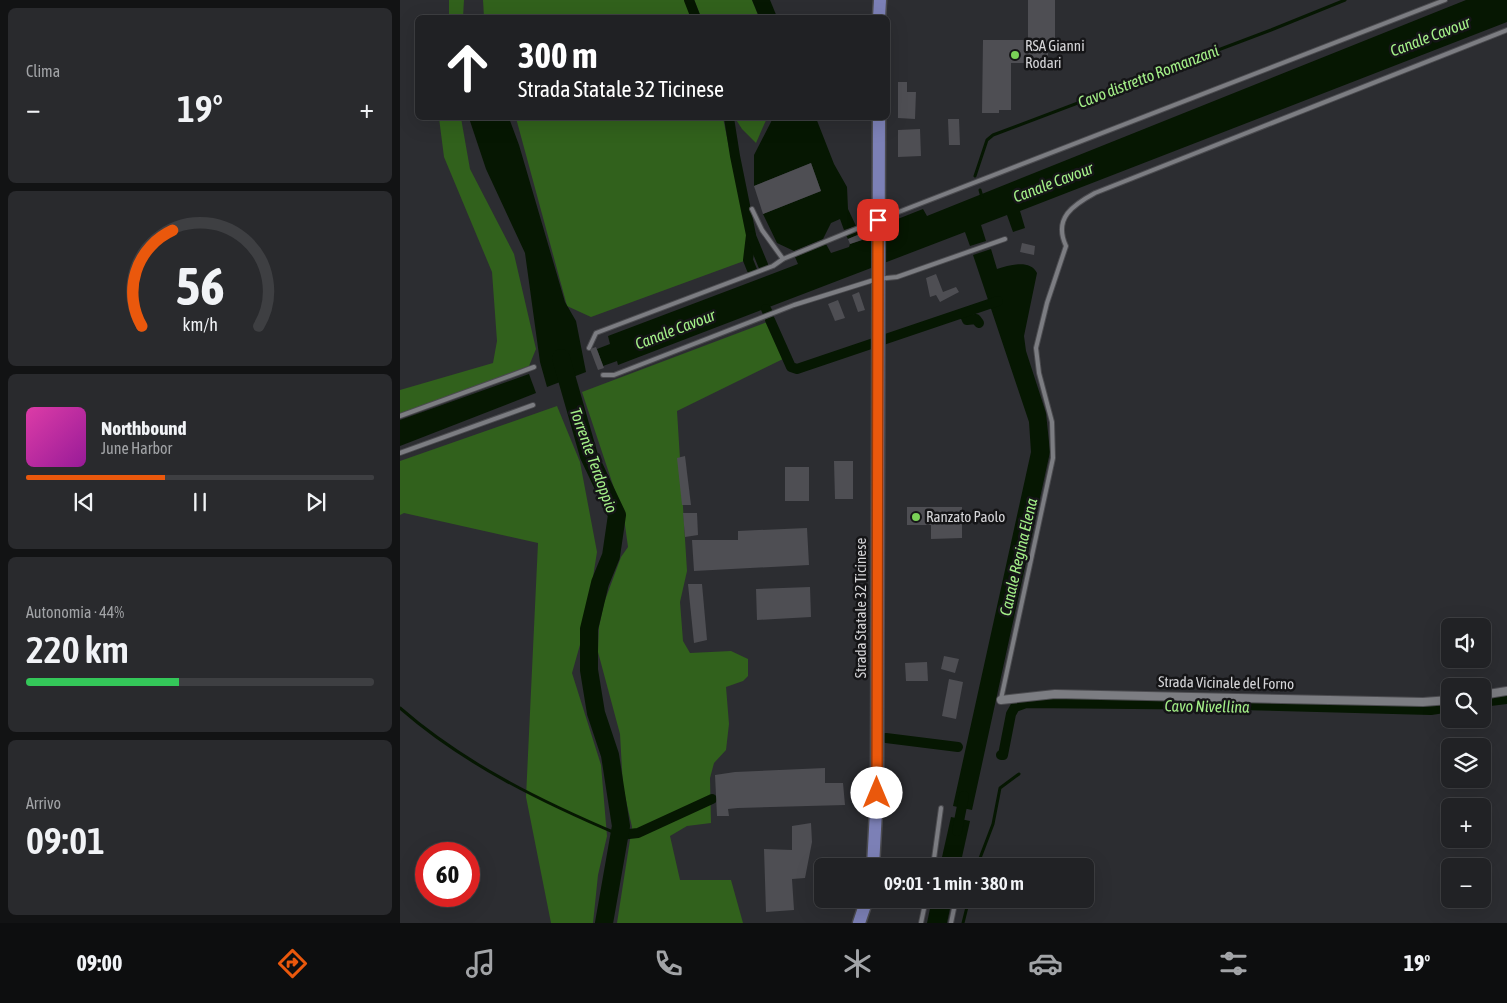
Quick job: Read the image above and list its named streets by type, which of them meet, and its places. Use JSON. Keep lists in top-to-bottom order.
{
  "streets": {
    "main road": ["Strada Statale 32 Ticinese"],
    "street": ["Strada Vicinale del Forno"]
  },
  "water": [
    "Canale Cavour",
    "Cavo distretto Romanzani",
    "Torrente Terdoppio",
    "Canale Regina Elena",
    "Cavo Nivellina"
  ],
  "places": ["RSA Gianni Rodari", "Ranzato Paolo"],
  "page": {
    "tile": [
      "Clima",
      ["Autonomia · 44%", "220 km"],
      ["Arrivo", "09:01"]
    ],
    "turn": ["300 m", "Strada Statale 32 Ticinese"],
    "heat": ["−", "19°", "+"],
    "song": ["Northbound", "June Harbor"],
    "map_buttons": ["+", "−"],
    "limit": "60",
    "trip": "09:01 · 1 min · 380 m",
    "tabs": ["09:00", "19°"],
    "gauge": ["56", "km/h"]
  }
}
